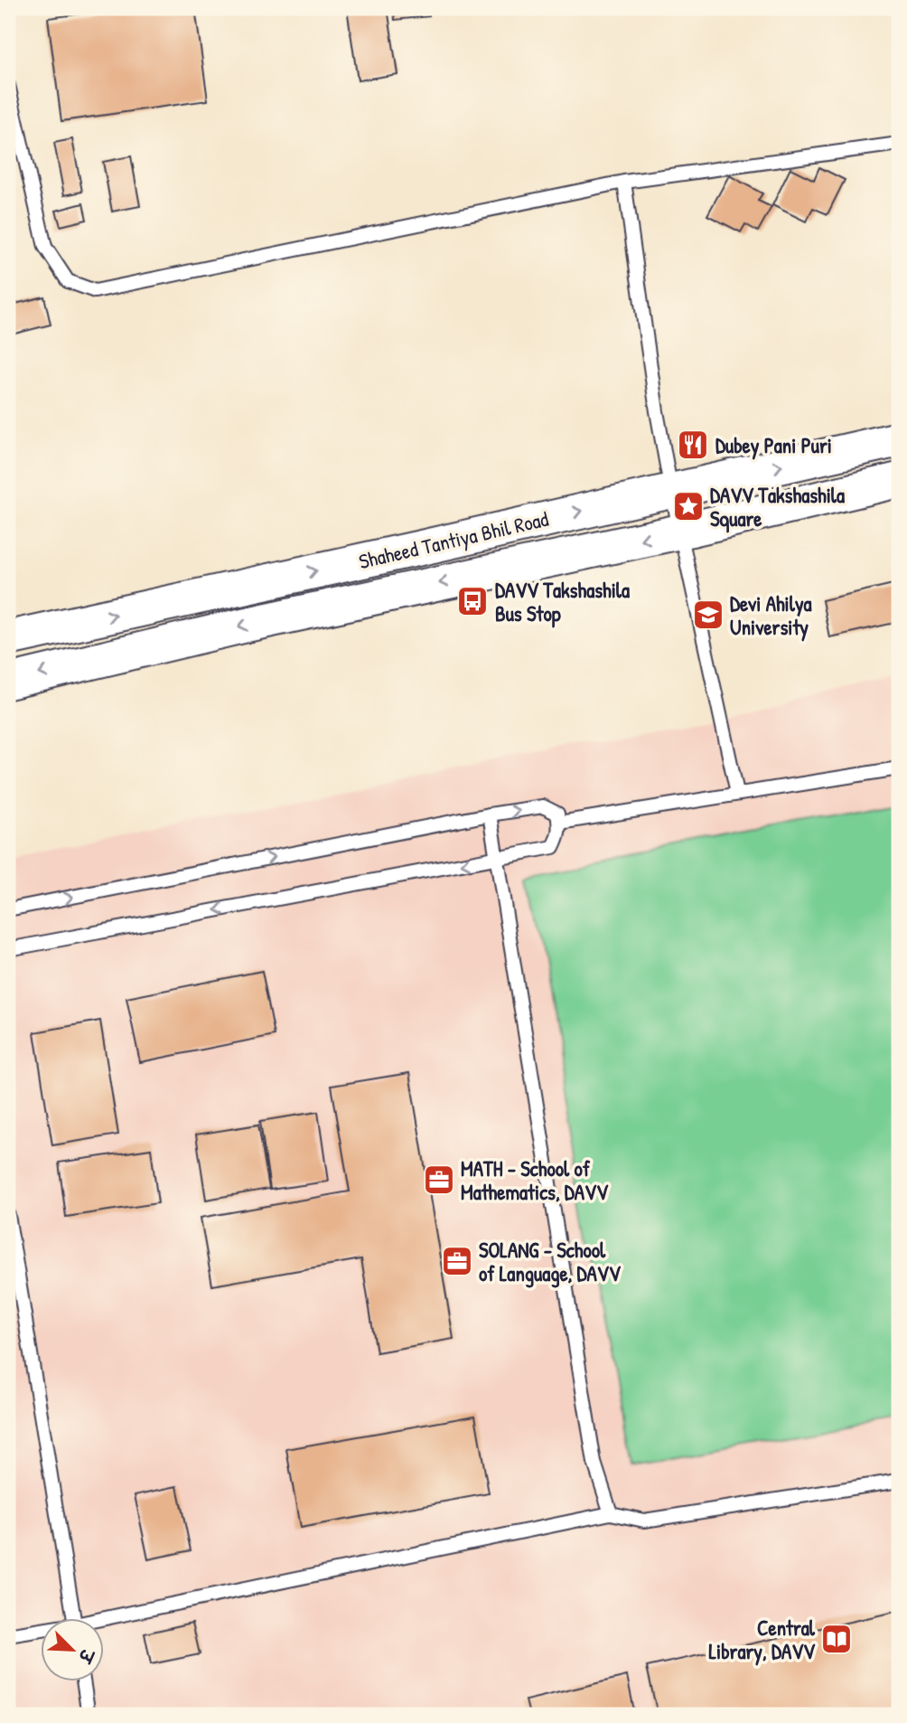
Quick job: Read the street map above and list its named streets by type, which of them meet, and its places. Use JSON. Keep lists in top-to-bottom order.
{
  "streets": {
    "main road": ["Shaheed Tantiya Bhil Road"]
  },
  "places": {
    "restaurant": ["Dubey Pani Puri"],
    "place": ["DAVV Takshashila Square"],
    "bus stop": ["DAVV Takshashila Bus Stop"],
    "school or university": ["Devi Ahilya University"],
    "office": ["MATH - School of Mathematics, DAVV", "SOLANG - School of Language, DAVV"],
    "library": ["Central Library, DAVV"]
  },
  "north": "bottom right"
}
